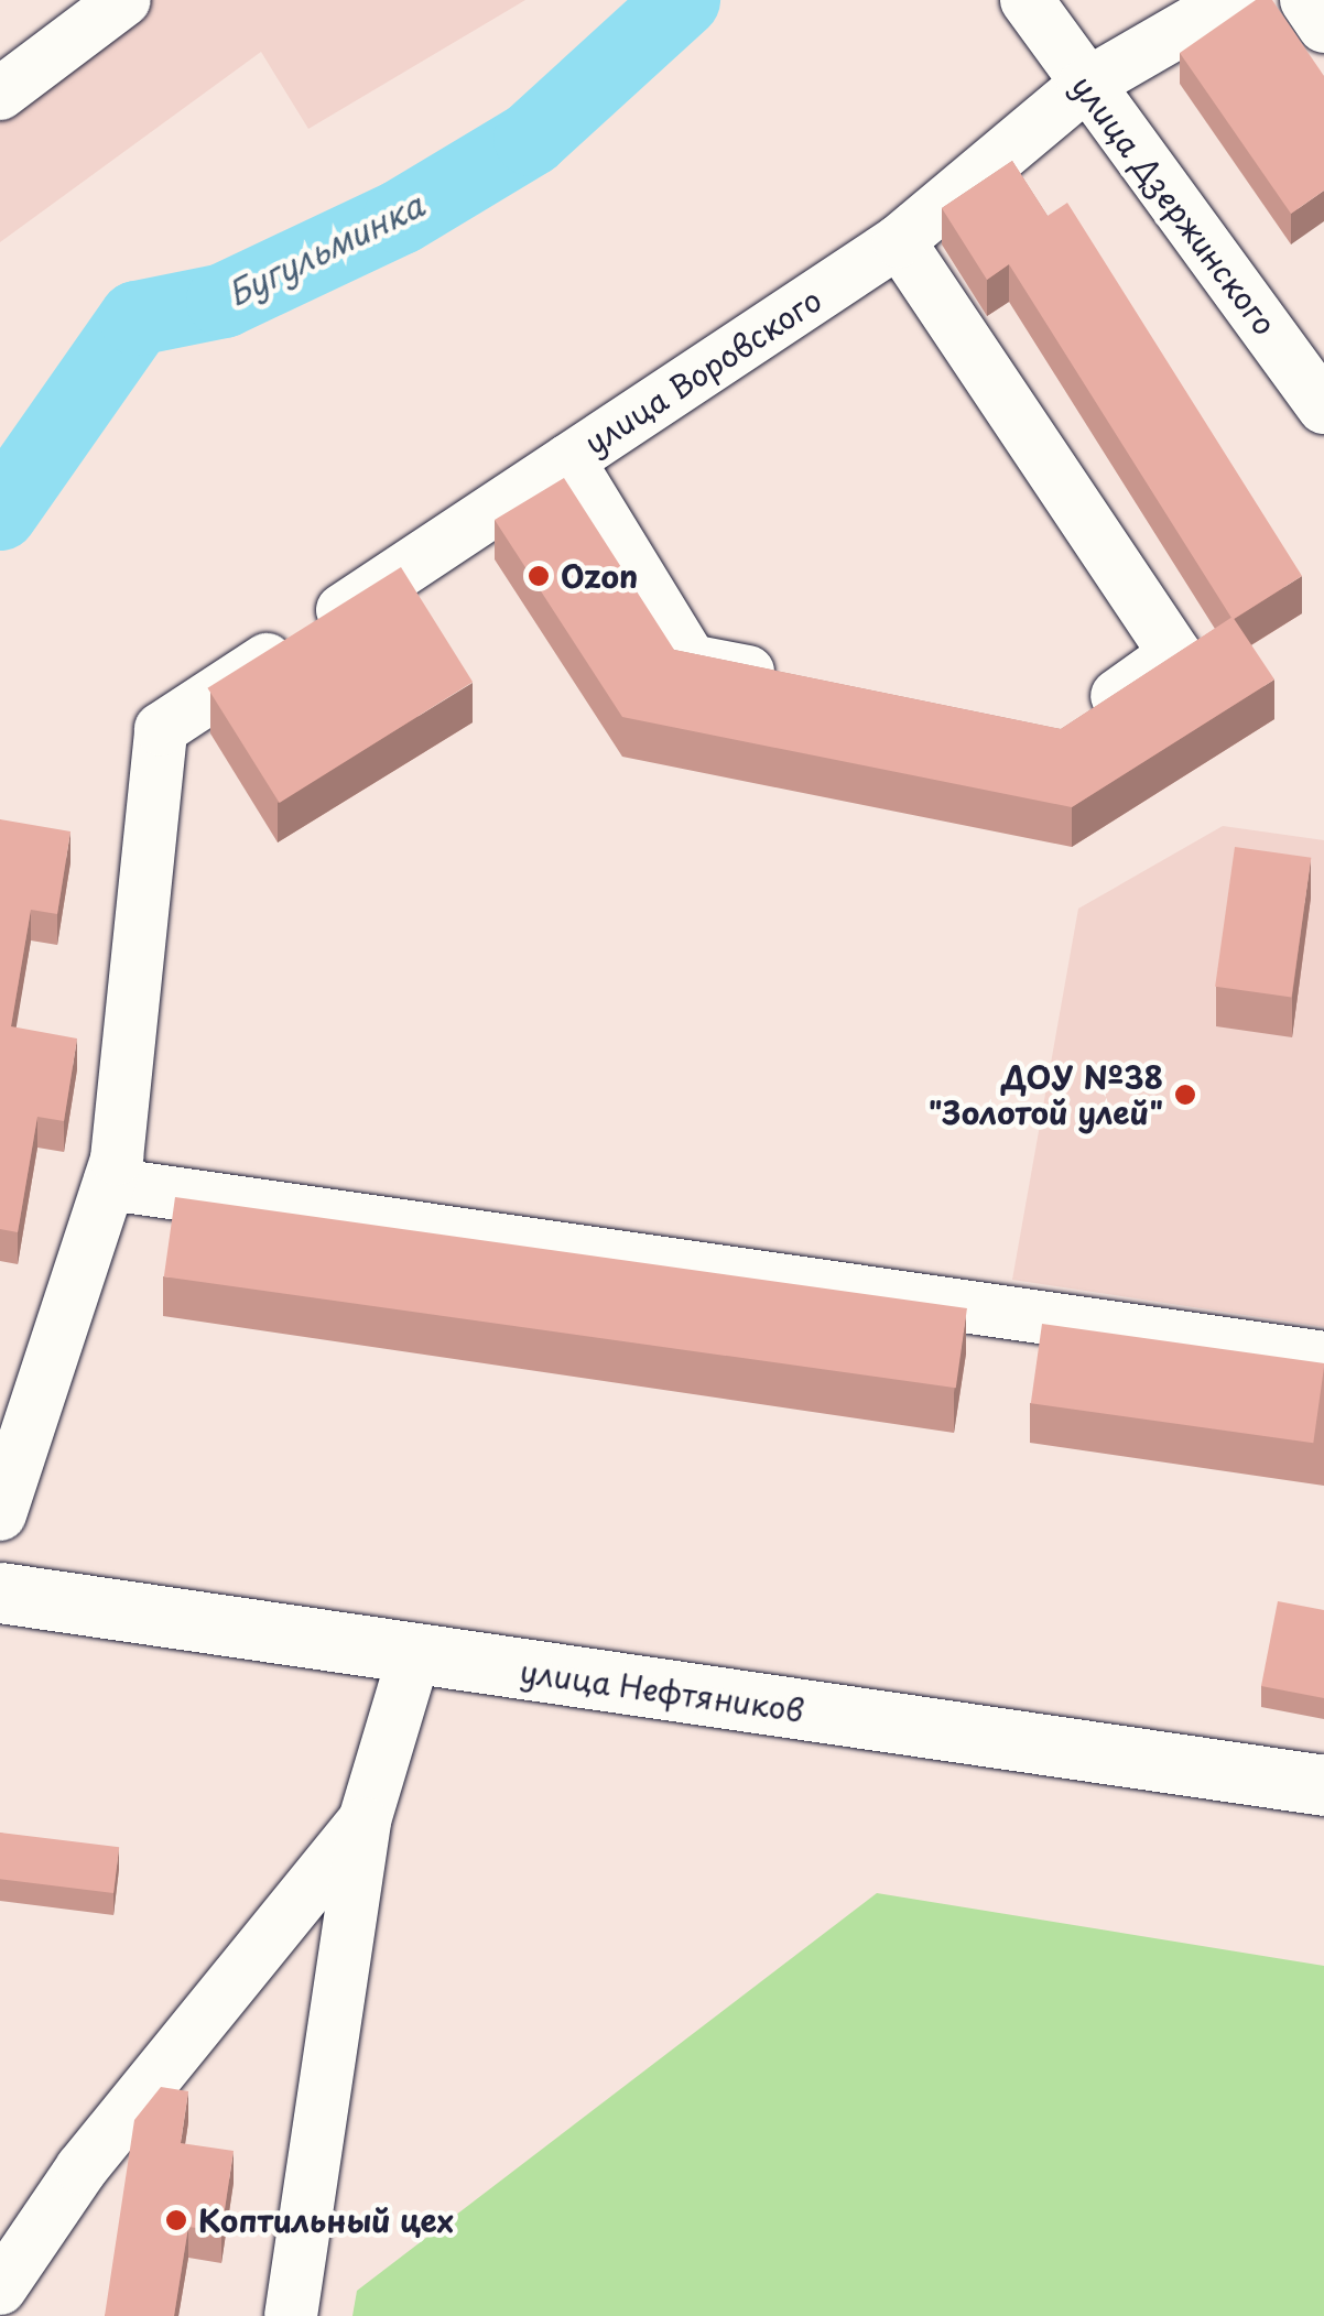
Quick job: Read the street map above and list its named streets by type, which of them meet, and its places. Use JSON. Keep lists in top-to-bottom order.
{
  "streets": {
    "main road": ["улица Нефтяников"],
    "street": ["улица Дзержинского", "улица Воровского"]
  },
  "crossings": [
    ["улица Дзержинского", "улица Воровского"]
  ],
  "water": ["Бугульминка"],
  "places": ["Ozon", "ДОУ №38 \"Золотой улей\"", "Коптильный цех"]
}
